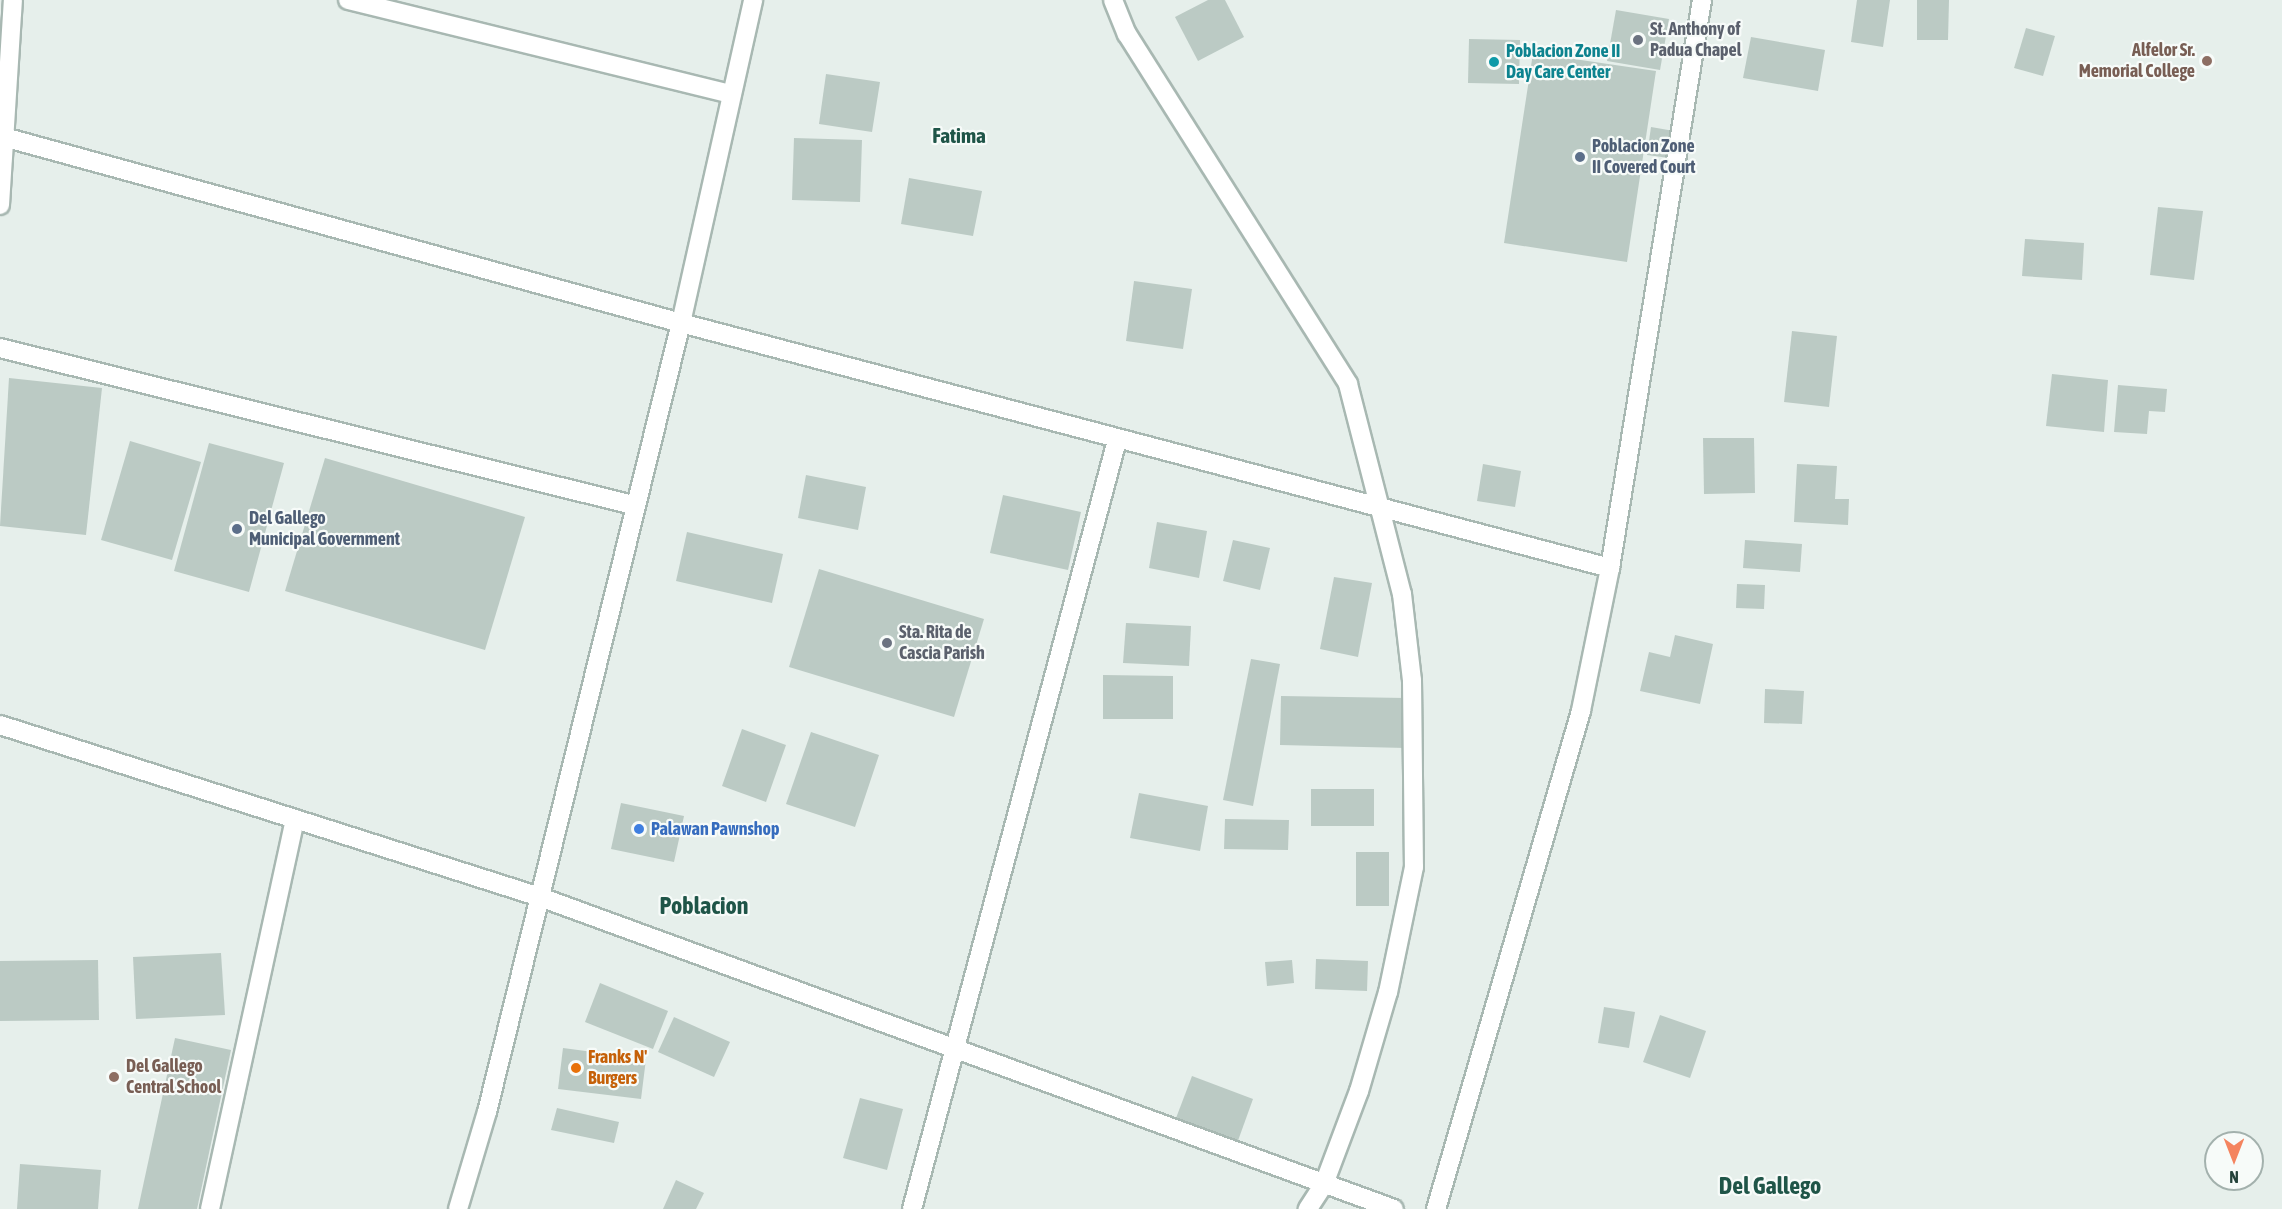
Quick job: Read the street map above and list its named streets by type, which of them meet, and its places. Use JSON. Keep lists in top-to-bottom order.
{
  "districts": ["Fatima", "Poblacion", "Del Gallego"],
  "places": [
    "St. Anthony of Padua Chapel",
    "Alfelor Sr. Memorial College",
    "Poblacion Zone II Day Care Center",
    "Poblacion Zone II Covered Court",
    "Del Gallego Municipal Government",
    "Sta. Rita de Cascia Parish",
    "Palawan Pawnshop",
    "Franks N' Burgers",
    "Del Gallego Central School"
  ],
  "north": "bottom"
}
